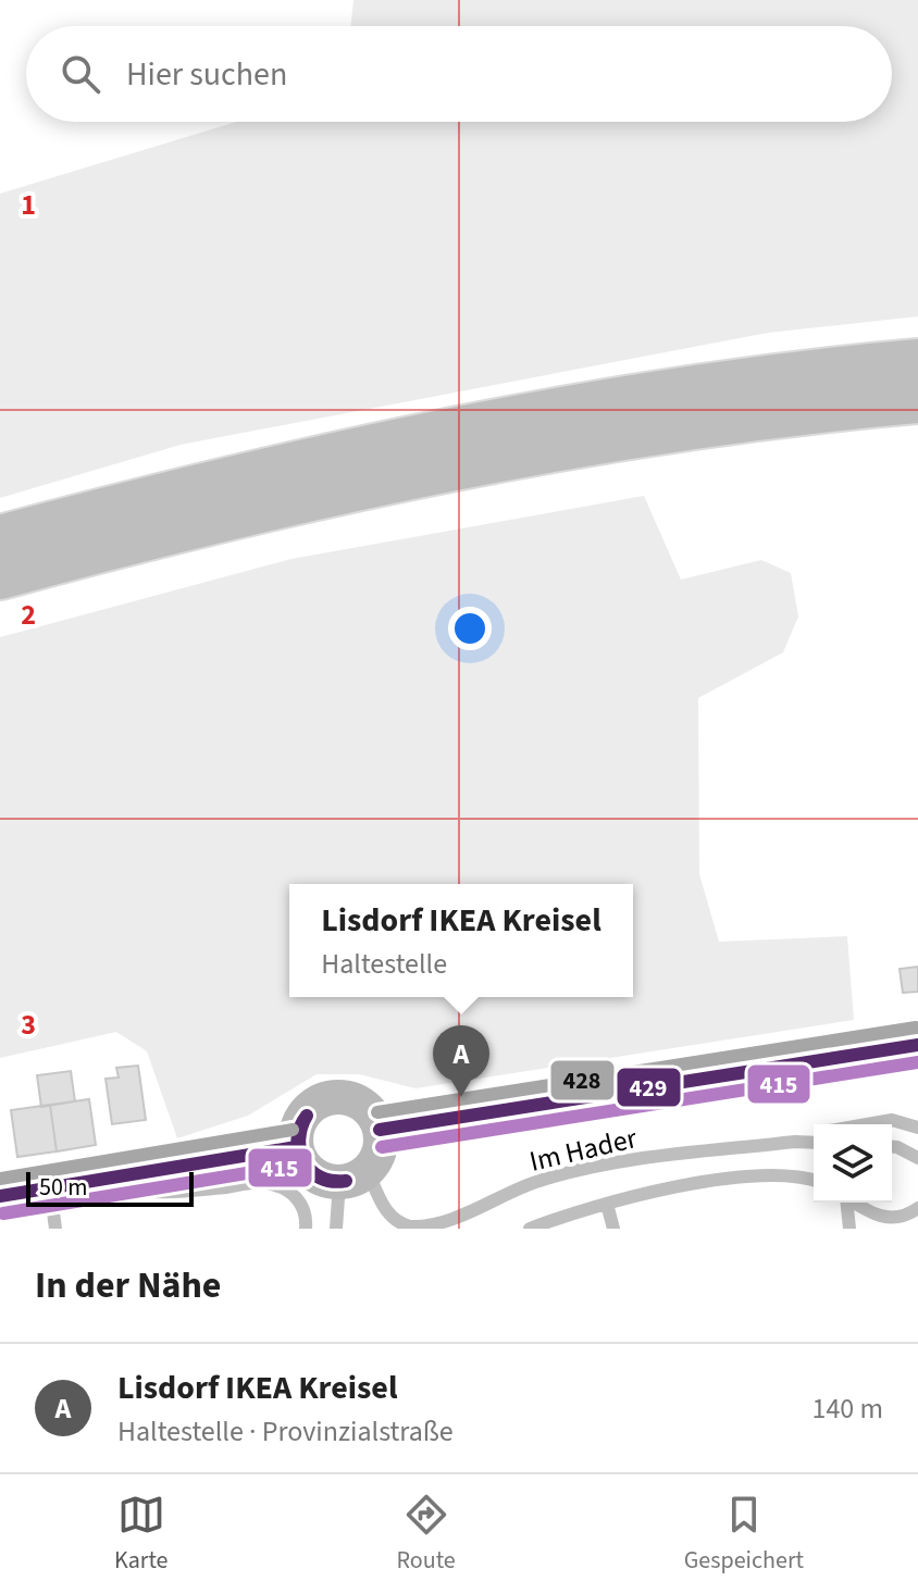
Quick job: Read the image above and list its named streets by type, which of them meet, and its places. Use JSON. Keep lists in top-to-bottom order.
{
  "streets": {
    "lane": ["Im Hader"]
  },
  "lines": ["transit line 428", "transit line 429", "transit line 415"],
  "scale_bar": "50 m",
  "page": {
    "search": "Hier suchen",
    "popup": ["Lisdorf IKEA Kreisel", "Haltestelle"],
    "pins": "A",
    "scale": "50 m",
    "heading": "In der Nähe",
    "list": [
      {
        "mark": "A",
        "name": "Lisdorf IKEA Kreisel",
        "note": "Haltestelle · Provinzialstraße",
        "value": "140 m"
      }
    ],
    "nav": ["Karte", "Route", "Gespeichert"]
  },
  "grid": {
    "rows": ["1", "2", "3"]
  }
}
